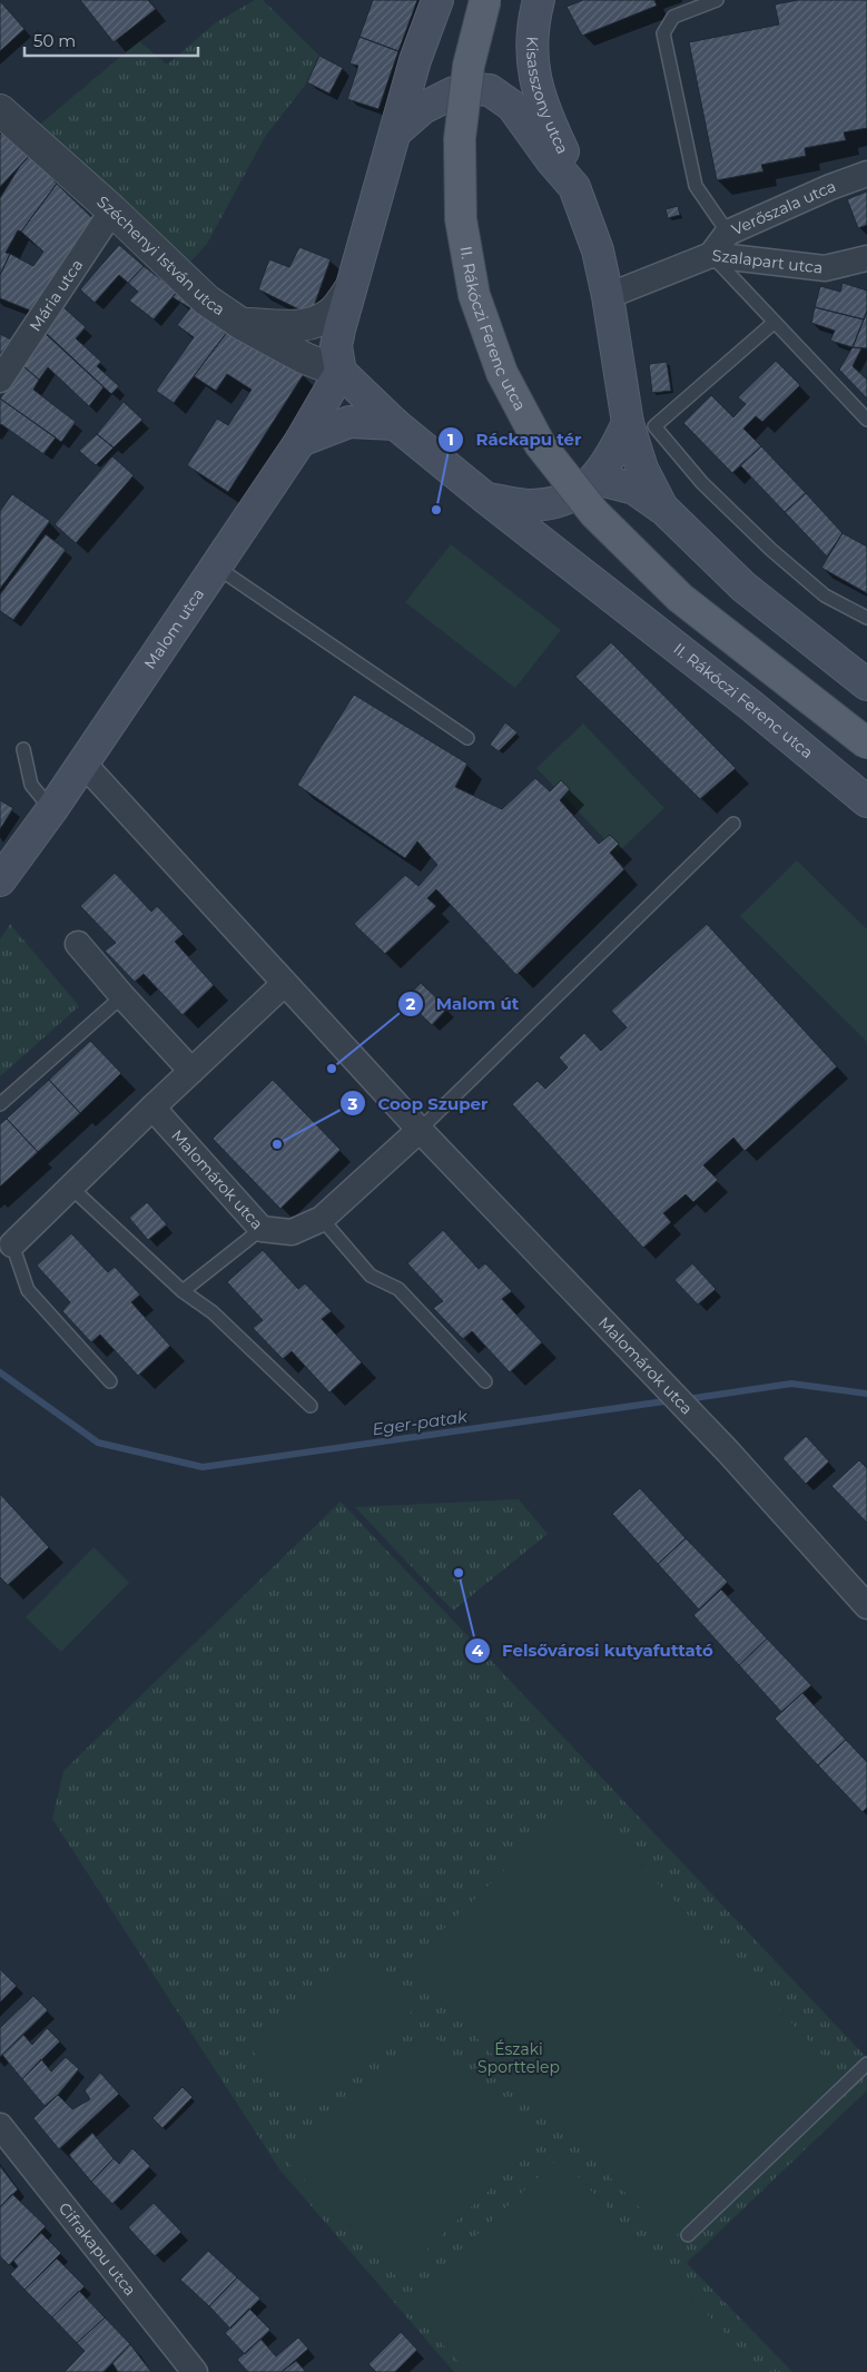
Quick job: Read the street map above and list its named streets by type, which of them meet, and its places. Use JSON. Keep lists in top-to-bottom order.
{
  "streets": {
    "main road": ["Kisasszony utca", "II. Rákóczi Ferenc utca", "Malom utca"],
    "street": [
      "Verőszala utca",
      "Széchenyi István utca",
      "Szalapart utca",
      "Mária utca",
      "Malomárok utca",
      "Cifrakapu utca"
    ]
  },
  "crossings": [
    ["Kisasszony utca", "Szalapart utca"],
    ["Verőszala utca", "Szalapart utca"],
    ["Széchenyi István utca", "Mária utca"],
    ["Széchenyi István utca", "II. Rákóczi Ferenc utca"],
    ["Széchenyi István utca", "Malom utca"],
    ["II. Rákóczi Ferenc utca", "Malom utca"],
    ["Malom utca", "Malomárok utca"]
  ],
  "water": ["Eger-patak"],
  "parks": ["Északi Sporttelep"],
  "places": [
    "Ráckapu tér",
    "Malom út",
    "Coop Szuper",
    "Felsővárosi kutyafuttató"
  ],
  "scale_bar": "50 m"
}
